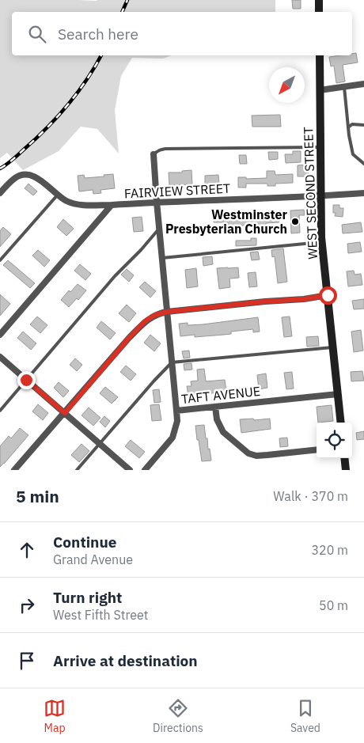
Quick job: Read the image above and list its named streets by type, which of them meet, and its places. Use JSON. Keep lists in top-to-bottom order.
{
  "streets": {
    "main road": ["WEST SECOND STREET"],
    "street": ["FAIRVIEW STREET", "TAFT AVENUE"]
  },
  "crossings": [
    ["FAIRVIEW STREET", "WEST SECOND STREET"],
    ["WEST SECOND STREET", "TAFT AVENUE"]
  ],
  "places": ["Westminster Presbyterian Church"],
  "north": "bottom left",
  "page": {
    "search": "Search here",
    "heading": ["5 min", "Walk · 370 m"],
    "list": [
      ["Continue", "Grand Avenue", "320 m"],
      ["Turn right", "West Fifth Street", "50 m"],
      "Arrive at destination"
    ],
    "nav": ["Map", "Directions", "Saved"]
  }
}
